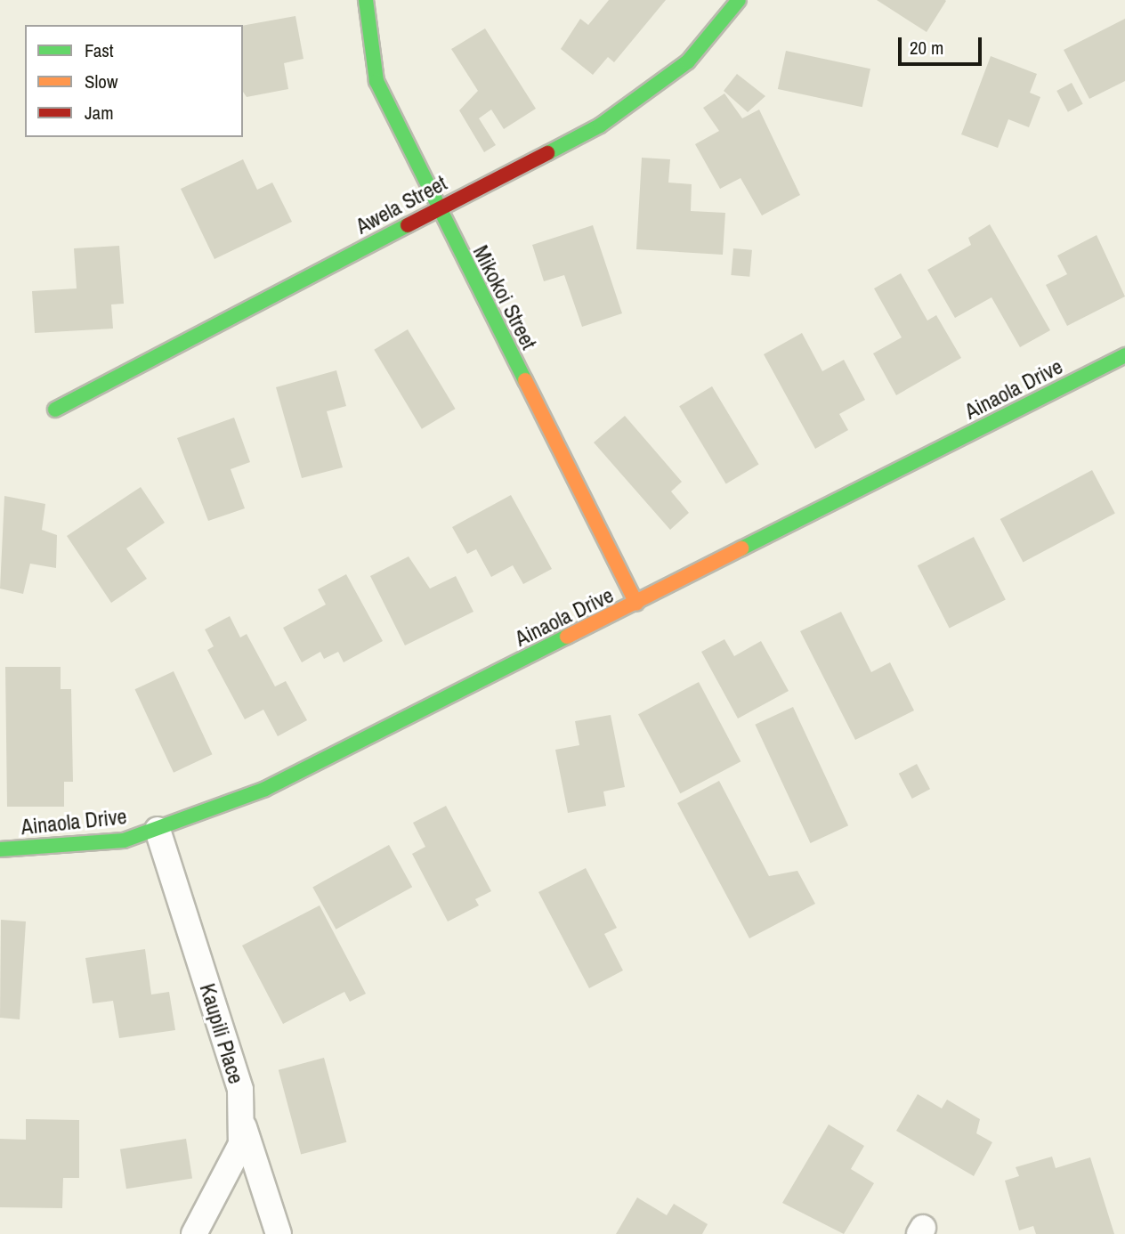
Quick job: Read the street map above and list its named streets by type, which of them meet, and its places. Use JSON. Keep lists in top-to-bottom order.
{
  "streets": {
    "street": [
      "Awela Street",
      "Mikokoi Street",
      "Ainaola Drive",
      "Kaupili Place"
    ]
  },
  "crossings": [
    ["Awela Street", "Mikokoi Street"],
    ["Mikokoi Street", "Ainaola Drive"],
    ["Ainaola Drive", "Kaupili Place"]
  ],
  "legend": ["Fast", "Slow", "Jam"],
  "scale_bar": "20 m"
}
